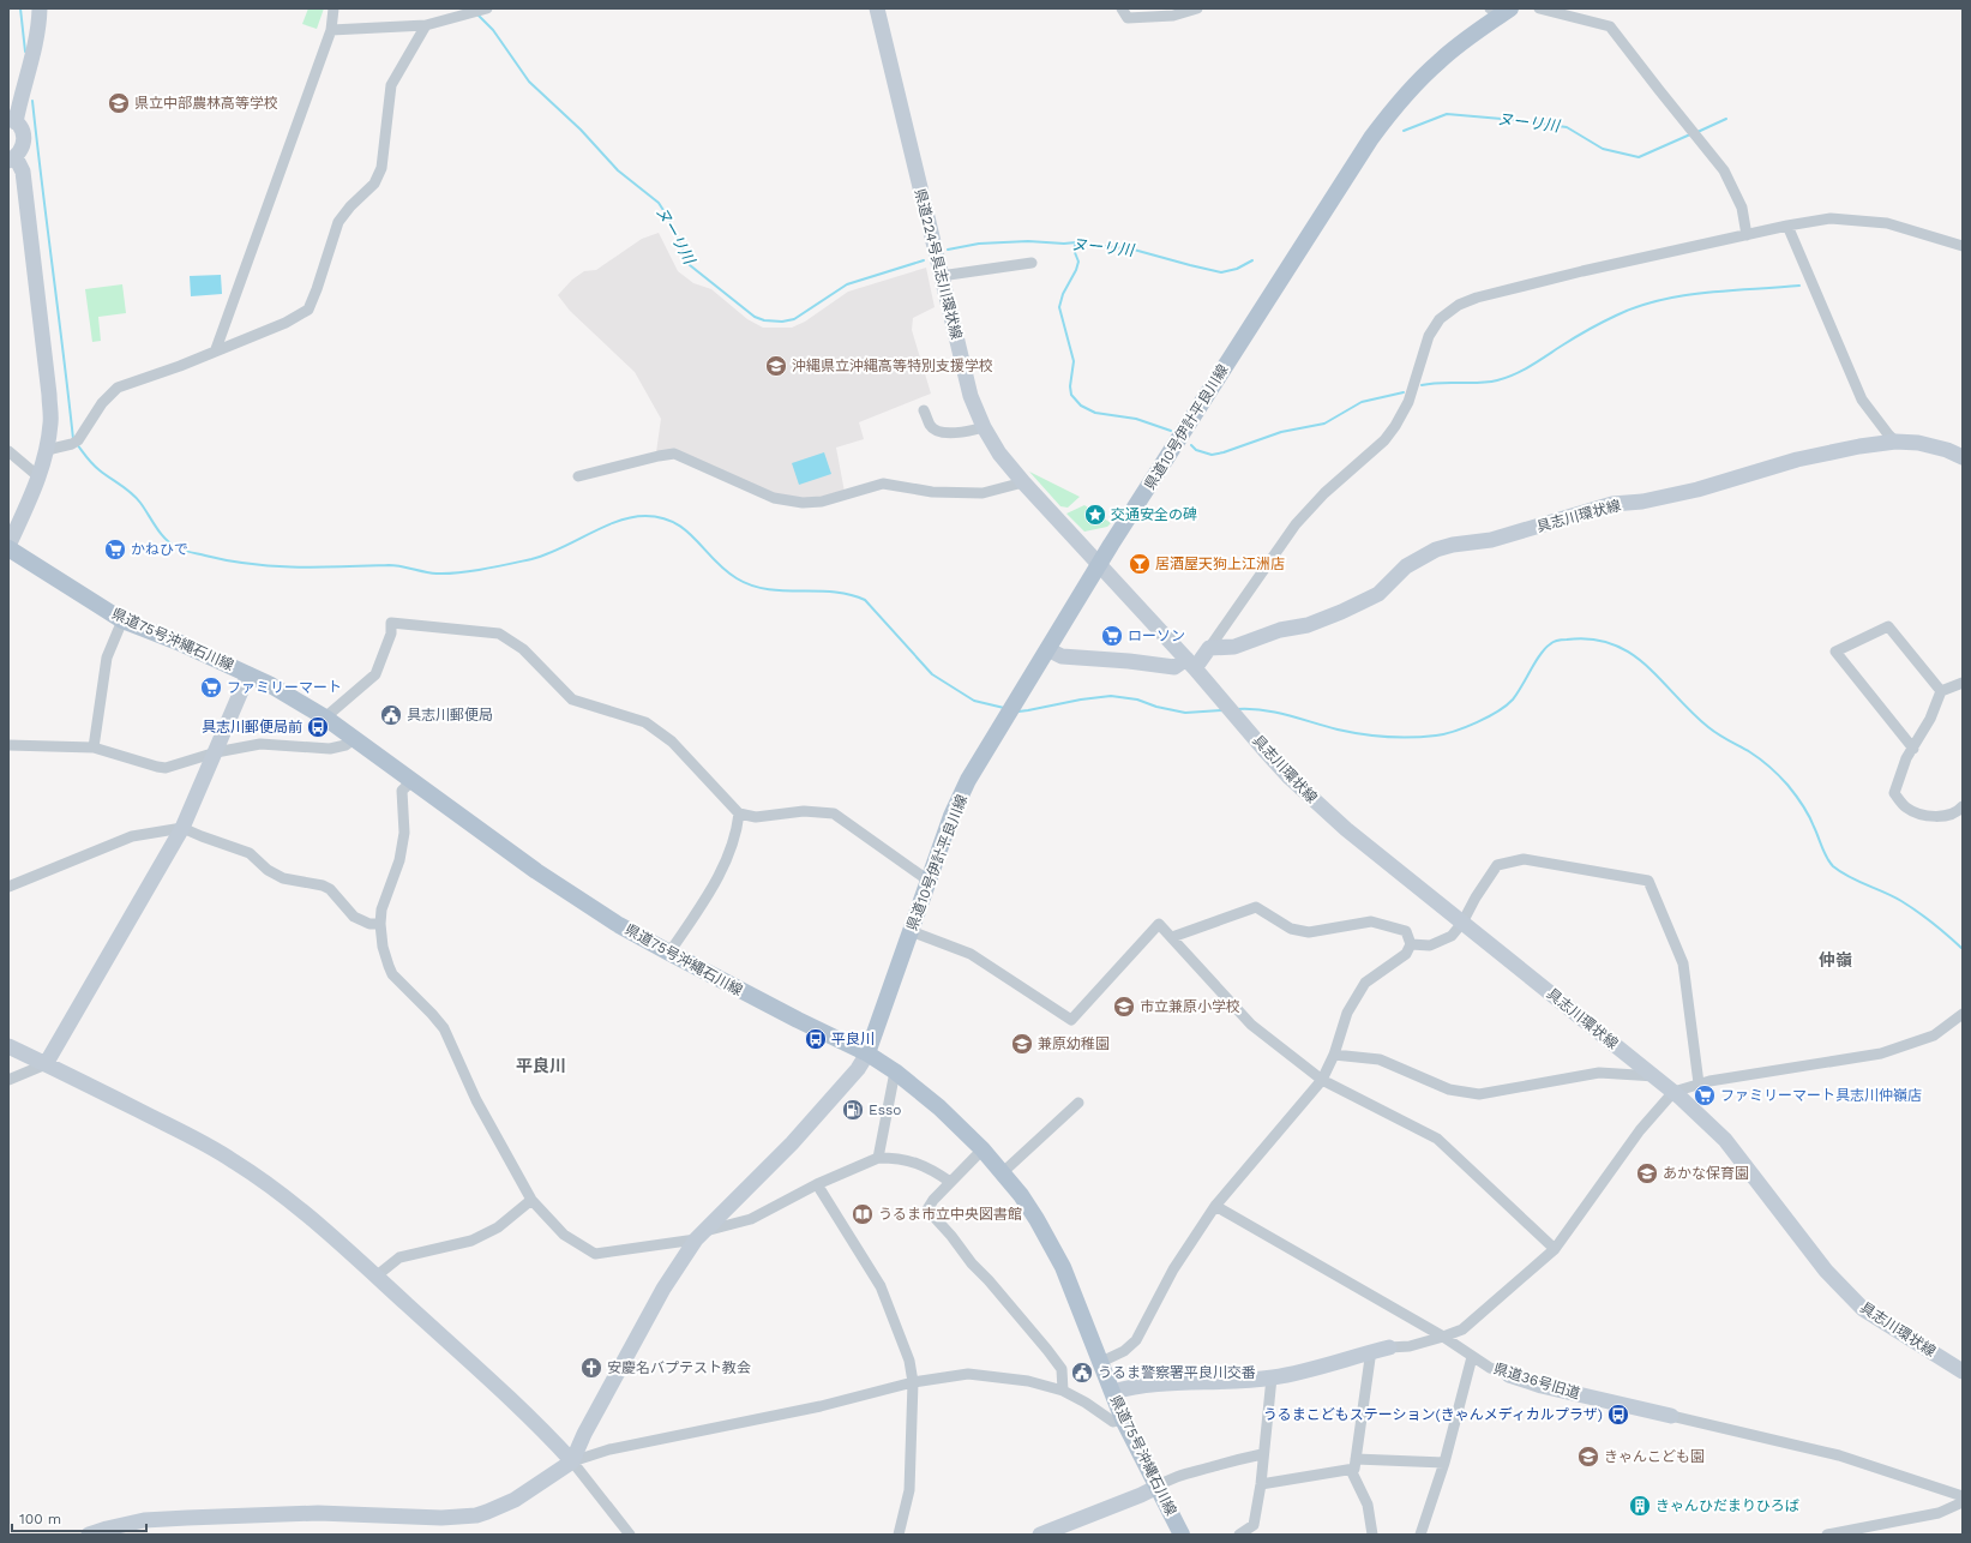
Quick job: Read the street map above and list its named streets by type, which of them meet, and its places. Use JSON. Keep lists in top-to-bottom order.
{
  "streets": {
    "main road": ["県道10号伊計平良川線", "県道75号沖縄石川線"],
    "street": ["県道224号具志川環状線", "具志川環状線", "県道36号旧道"]
  },
  "crossings": [
    ["県道224号具志川環状線", "県道10号伊計平良川線"],
    ["県道224号具志川環状線", "具志川環状線"],
    ["県道10号伊計平良川線", "具志川環状線"],
    ["県道10号伊計平良川線", "県道75号沖縄石川線"]
  ],
  "districts": ["仲嶺", "平良川"],
  "water": ["ヌーリ川"],
  "places": {
    "school or university": [
      "県立中部農林高等学校",
      "沖縄県立沖縄高等特別支援学校",
      "市立兼原小学校",
      "兼原幼稚園",
      "あかな保育園",
      "きゃんこども園"
    ],
    "place": ["交通安全の碑"],
    "supermarket": [
      "かねひで",
      "ローソン",
      "ファミリーマート",
      "ファミリーマート具志川仲嶺店"
    ],
    "bar": ["居酒屋天狗上江洲店"],
    "public building": ["具志川郵便局", "うるま警察署平良川交番"],
    "bus stop": ["具志川郵便局前", "平良川", "うるまこどもステーション(きゃんメディカルプラザ)"],
    "fuel station": ["Esso"],
    "library": ["うるま市立中央図書館"],
    "church": ["安慶名バプテスト教会"],
    "building": ["きゃんひだまりひろば"]
  },
  "scale_bar": "100 m"
}
